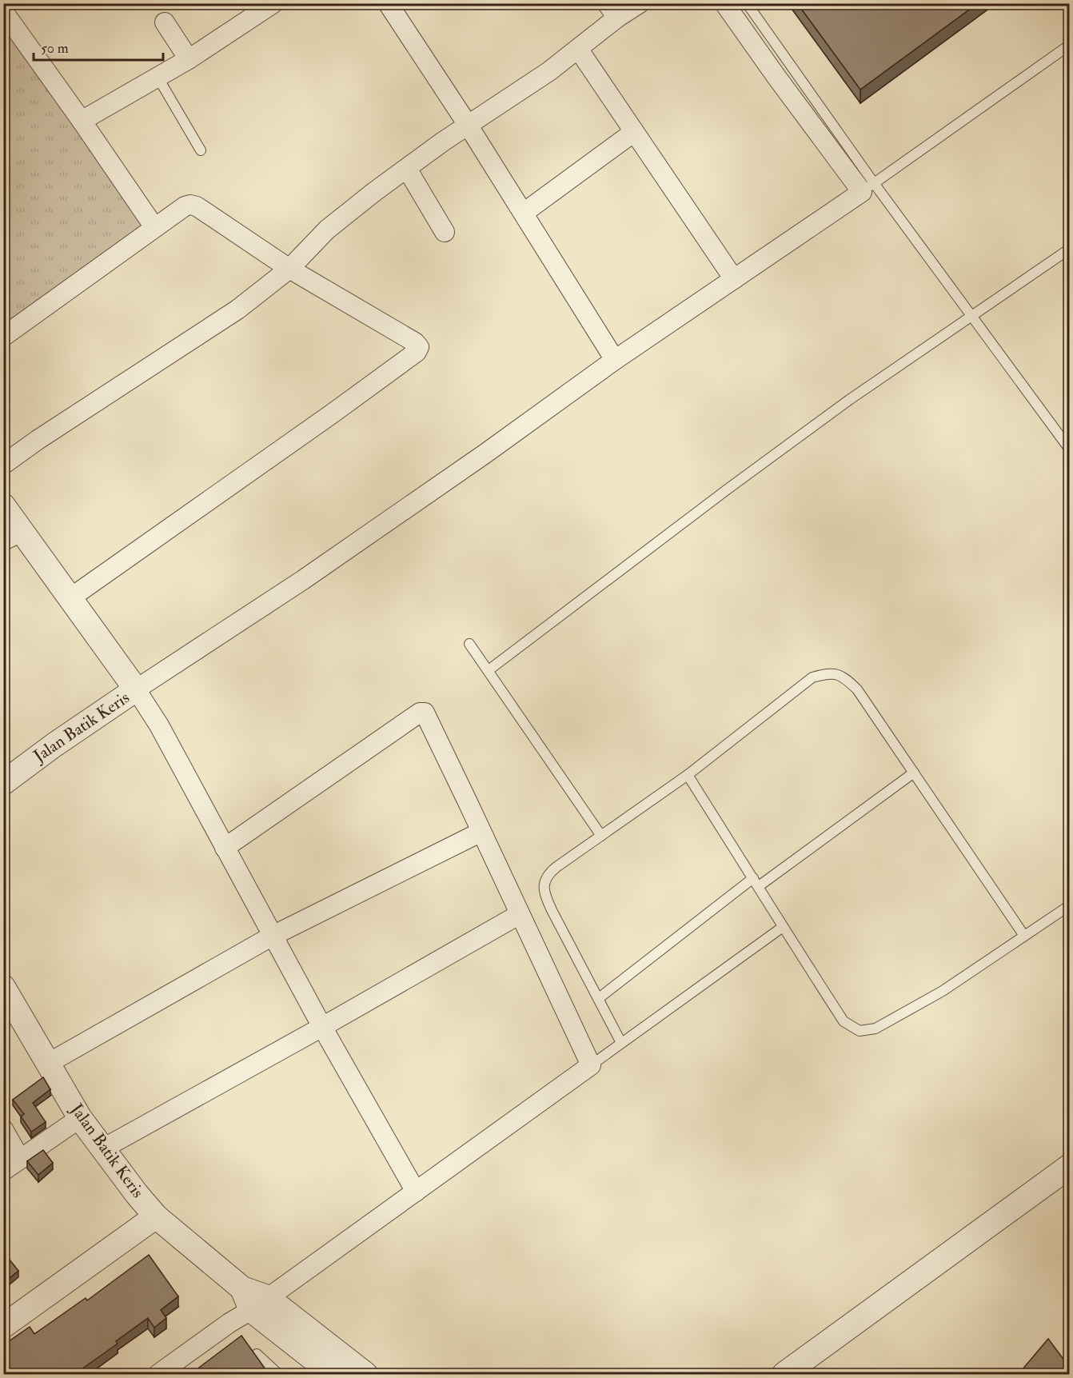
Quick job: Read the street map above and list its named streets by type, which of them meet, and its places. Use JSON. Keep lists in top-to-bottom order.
{
  "streets": {
    "street": ["Jalan Batik Keris"]
  },
  "scale_bar": "50 m"
}
